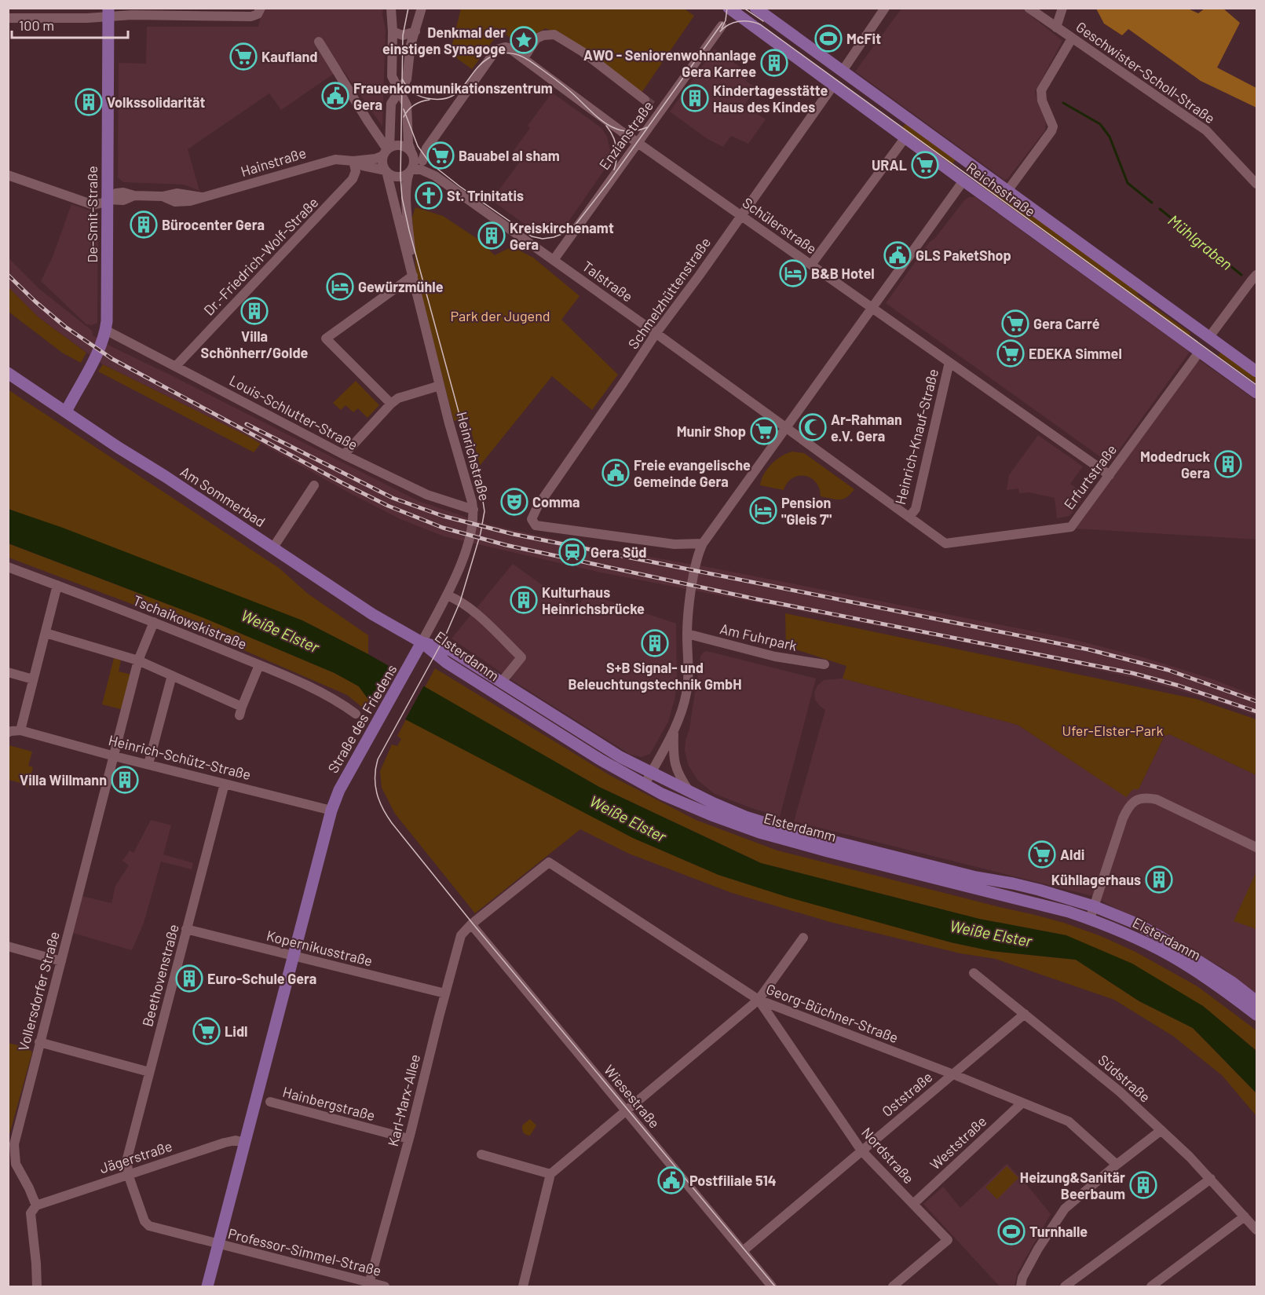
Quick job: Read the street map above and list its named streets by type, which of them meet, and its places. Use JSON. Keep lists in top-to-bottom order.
{
  "streets": {
    "main road": [
      "Reichsstraße",
      "De-Smit-Straße",
      "Am Sommerbad",
      "Elsterdamm",
      "Straße des Friedens"
    ],
    "street": [
      "Geschwister-Scholl-Straße",
      "Enzianstraße",
      "Hainstraße",
      "Schülerstraße",
      "Dr.-Friedrich-Wolf-Straße",
      "Talstraße",
      "Schmelzhüttenstraße",
      "Louis-Schlutter-Straße",
      "Heinrich-Knauf-Straße",
      "Heinrichstraße",
      "Erfurtstraße",
      "Tschaikowskistraße",
      "Am Fuhrpark",
      "Heinrich-Schütz-Straße",
      "Kopernikusstraße",
      "Beethovenstraße",
      "Vollersdorfer Straße",
      "Georg-Büchner-Straße",
      "Südstraße",
      "Oststraße",
      "Wiesestraße",
      "Karl-Marx-Allee",
      "Hainbergstraße",
      "Weststraße",
      "Nordstraße",
      "Jägerstraße",
      "Professor-Simmel-Straße"
    ]
  },
  "crossings": [
    ["Enzianstraße", "Schülerstraße"],
    ["Enzianstraße", "Talstraße"],
    ["Hainstraße", "De-Smit-Straße"],
    ["Hainstraße", "Dr.-Friedrich-Wolf-Straße"],
    ["Hainstraße", "Talstraße"],
    ["Hainstraße", "Heinrichstraße"],
    ["Reichsstraße", "Schmelzhüttenstraße"],
    ["Reichsstraße", "Erfurtstraße"],
    ["De-Smit-Straße", "Louis-Schlutter-Straße"],
    ["De-Smit-Straße", "Am Sommerbad"],
    ["Schülerstraße", "Talstraße"],
    ["Schülerstraße", "Schmelzhüttenstraße"],
    ["Schülerstraße", "Heinrich-Knauf-Straße"],
    ["Schülerstraße", "Erfurtstraße"],
    ["Dr.-Friedrich-Wolf-Straße", "Louis-Schlutter-Straße"],
    ["Talstraße", "Schmelzhüttenstraße"],
    ["Talstraße", "Heinrichstraße"],
    ["Talstraße", "Erfurtstraße"],
    ["Louis-Schlutter-Straße", "Heinrichstraße"],
    ["Heinrich-Knauf-Straße", "Erfurtstraße"],
    ["Heinrichstraße", "Am Sommerbad"],
    ["Heinrichstraße", "Elsterdamm"],
    ["Heinrichstraße", "Straße des Friedens"],
    ["Am Sommerbad", "Elsterdamm"],
    ["Am Sommerbad", "Straße des Friedens"],
    ["Tschaikowskistraße", "Vollersdorfer Straße"],
    ["Elsterdamm", "Straße des Friedens"],
    ["Straße des Friedens", "Heinrich-Schütz-Straße"],
    ["Straße des Friedens", "Kopernikusstraße"],
    ["Straße des Friedens", "Jägerstraße"],
    ["Straße des Friedens", "Professor-Simmel-Straße"],
    ["Heinrich-Schütz-Straße", "Beethovenstraße"],
    ["Heinrich-Schütz-Straße", "Vollersdorfer Straße"],
    ["Kopernikusstraße", "Beethovenstraße"],
    ["Kopernikusstraße", "Karl-Marx-Allee"],
    ["Beethovenstraße", "Jägerstraße"],
    ["Beethovenstraße", "Professor-Simmel-Straße"],
    ["Vollersdorfer Straße", "Jägerstraße"],
    ["Georg-Büchner-Straße", "Oststraße"],
    ["Georg-Büchner-Straße", "Karl-Marx-Allee"],
    ["Georg-Büchner-Straße", "Weststraße"],
    ["Georg-Büchner-Straße", "Nordstraße"],
    ["Südstraße", "Oststraße"],
    ["Oststraße", "Wiesestraße"],
    ["Oststraße", "Nordstraße"],
    ["Wiesestraße", "Karl-Marx-Allee"],
    ["Karl-Marx-Allee", "Hainbergstraße"],
    ["Karl-Marx-Allee", "Professor-Simmel-Straße"],
    ["Weststraße", "Nordstraße"],
    ["Jägerstraße", "Professor-Simmel-Straße"]
  ],
  "water": ["Mühlgraben", "Weiße Elster"],
  "parks": ["Park der Jugend", "Ufer-Elster-Park"],
  "places": {
    "sports": ["McFit", "Turnhalle"],
    "place": ["Denkmal der einstigen Synagoge"],
    "supermarket": [
      "Kaufland",
      "Bauabel al sham",
      "URAL",
      "Gera Carré",
      "EDEKA Simmel",
      "Munir Shop",
      "Aldi",
      "Lidl"
    ],
    "building": [
      "AWO - Seniorenwohnanlage Gera Karree",
      "Kindertagesstätte Haus des Kindes",
      "Volkssolidarität",
      "Bürocenter Gera",
      "Kreiskirchenamt Gera",
      "Villa Schönherr/Golde",
      "Modedruck Gera",
      "Kulturhaus Heinrichsbrücke",
      "S+B Signal- und Beleuchtungstechnik GmbH",
      "Villa Willmann",
      "Kühllagerhaus",
      "Euro-Schule Gera",
      "Heizung&Sanitär Beerbaum"
    ],
    "public building": [
      "Frauenkommunikationszentrum Gera",
      "GLS PaketShop",
      "Freie evangelische Gemeinde Gera",
      "Postfiliale 514"
    ],
    "church": ["St. Trinitatis"],
    "hotel": ["B&B Hotel", "Gewürzmühle", "Pension \"Gleis 7\""],
    "mosque": ["Ar-Rahman e.V. Gera"],
    "theatre": ["Comma"],
    "station": ["Gera Süd"]
  },
  "scale_bar": "100 m"
}
